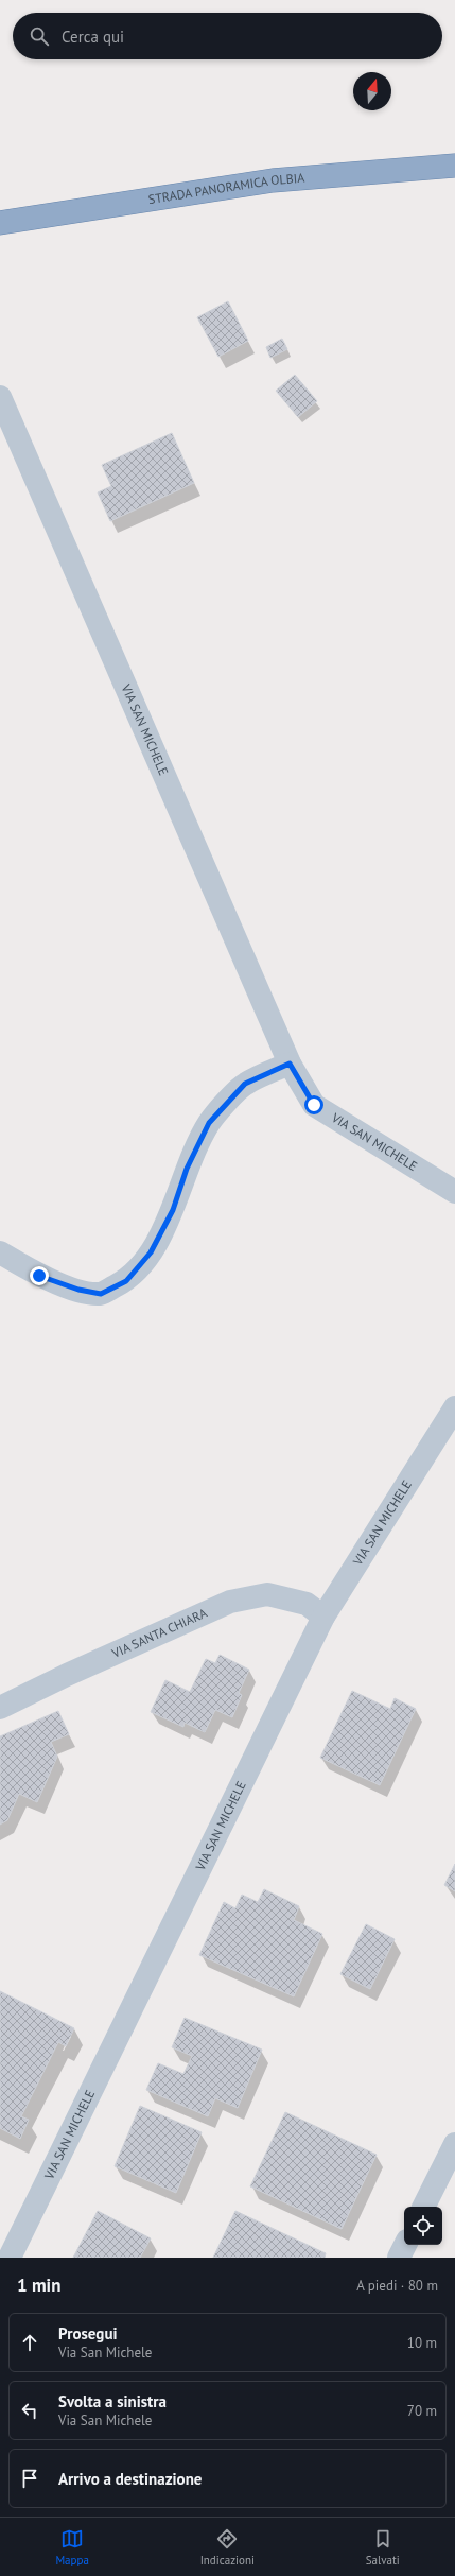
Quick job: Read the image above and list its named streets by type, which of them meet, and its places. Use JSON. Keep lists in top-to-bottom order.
{
  "streets": {
    "highway": ["STRADA PANORAMICA OLBIA"],
    "street": ["VIA SAN MICHELE", "VIA SANTA CHIARA"]
  },
  "crossings": [
    ["VIA SAN MICHELE", "VIA SANTA CHIARA"]
  ],
  "north": "top",
  "page": {
    "search": "Cerca qui",
    "heading": ["1 min", "A piedi · 80 m"],
    "list": [
      ["Prosegui", "Via San Michele", "10 m"],
      ["Svolta a sinistra", "Via San Michele", "70 m"],
      "Arrivo a destinazione"
    ],
    "nav": ["Mappa", "Indicazioni", "Salvati"]
  }
}
